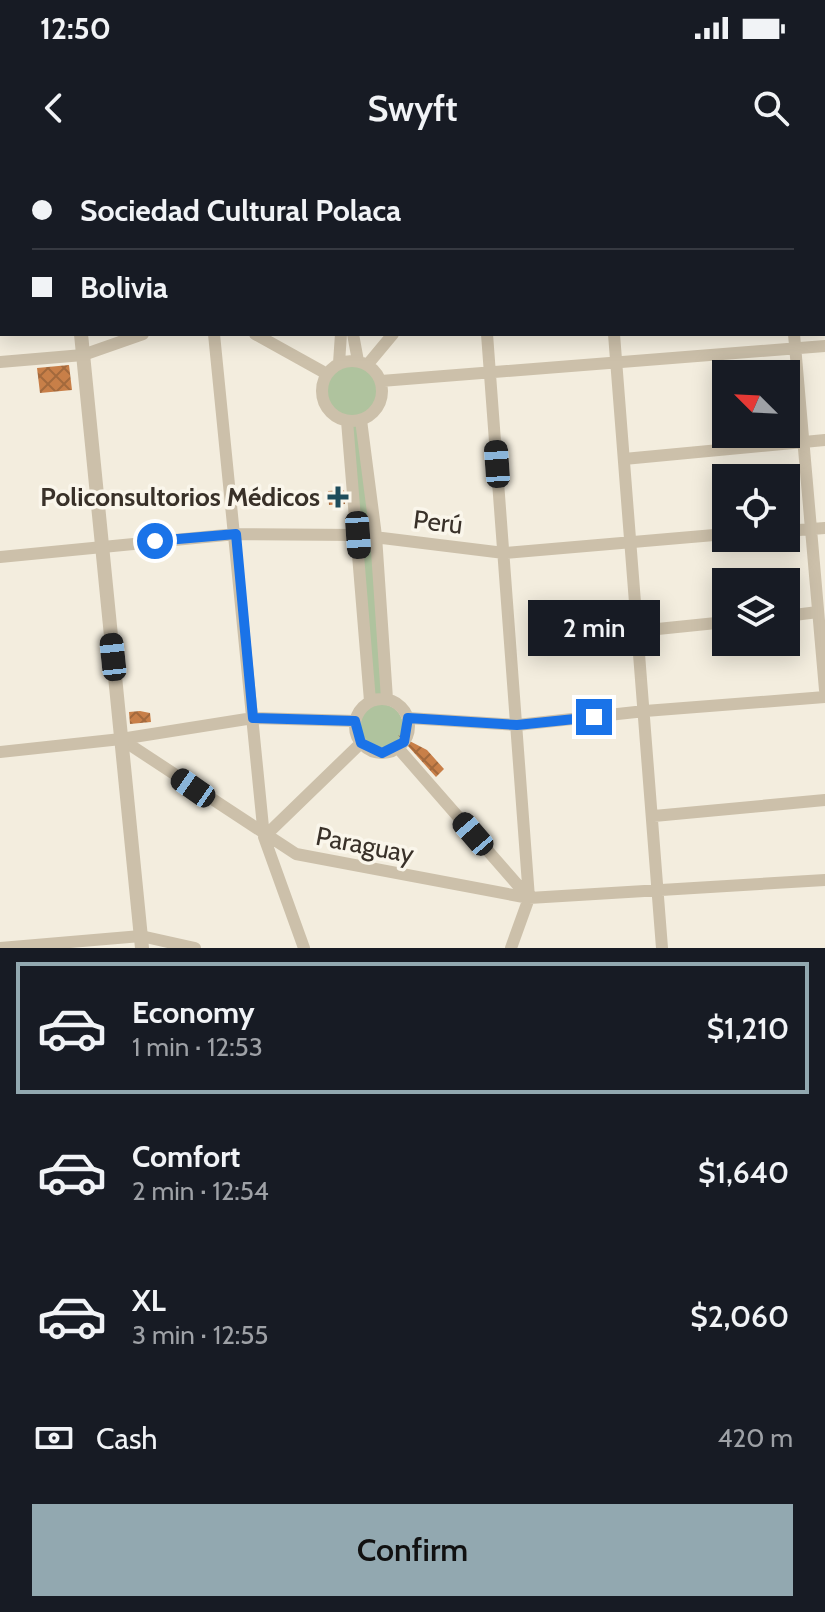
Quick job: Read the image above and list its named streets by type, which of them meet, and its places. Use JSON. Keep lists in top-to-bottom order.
{
  "streets": {
    "street": ["Perú", "Paraguay"]
  },
  "places": {
    "health": ["Policonsultorios Médicos"]
  },
  "north": "top left",
  "page": {
    "status": "12:50",
    "header": "Swyft",
    "banner": ["Sociedad Cultural Polaca", "Bolivia"],
    "bubble": "2 min",
    "list": [
      {
        "name": "Economy",
        "note": "1 min · 12:53",
        "value": "$1,210"
      },
      {
        "name": "Comfort",
        "note": "2 min · 12:54",
        "value": "$1,640"
      },
      {
        "name": "XL",
        "note": "3 min · 12:55",
        "value": "$2,060"
      }
    ],
    "pay": ["Cash", "420 m"],
    "buttons": "Confirm"
  }
}
